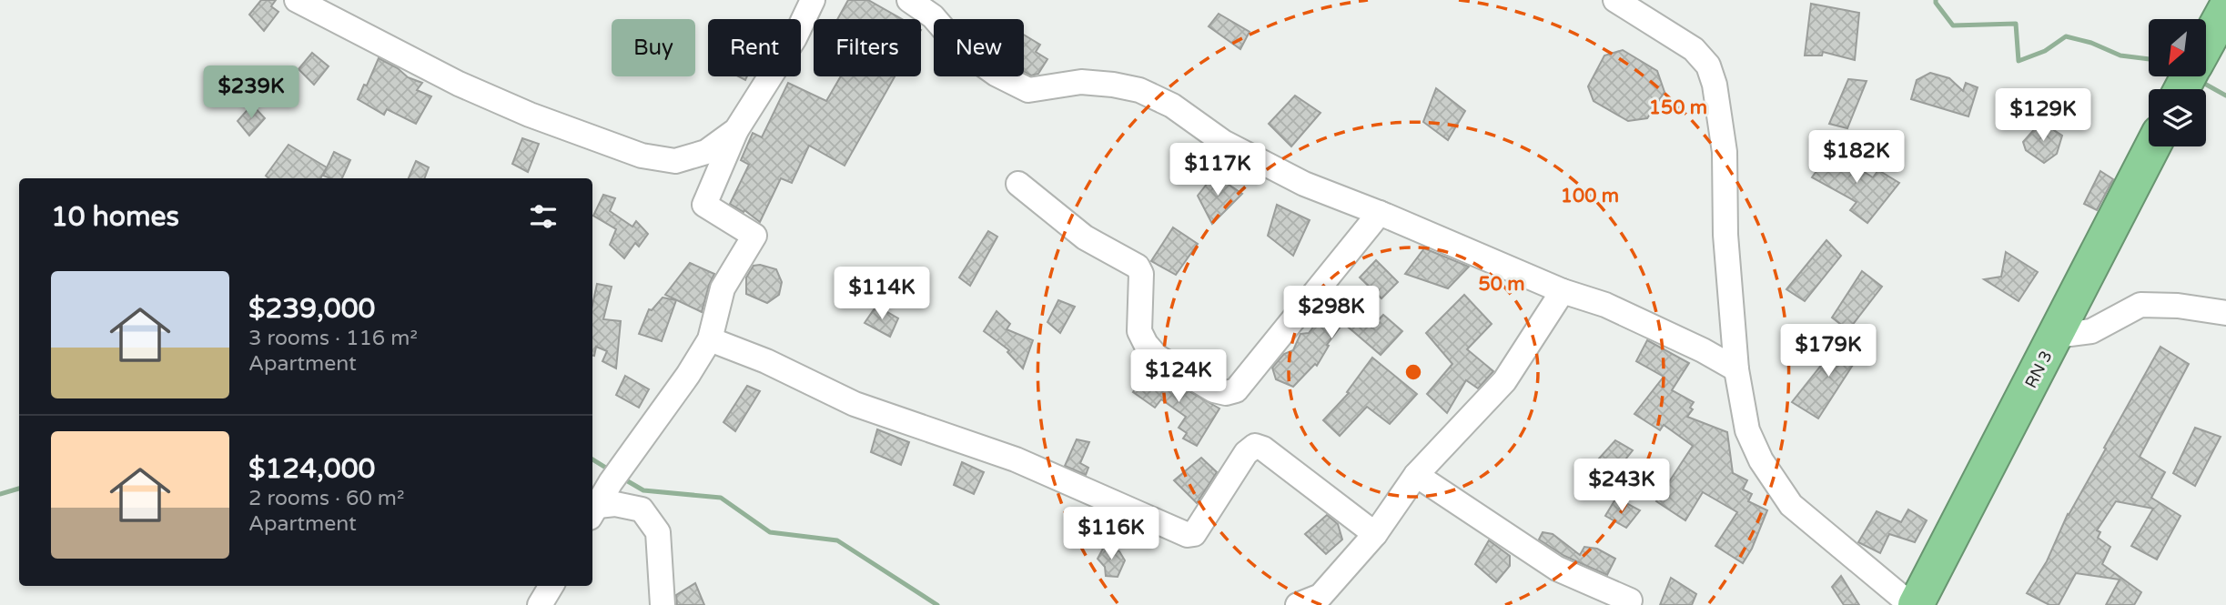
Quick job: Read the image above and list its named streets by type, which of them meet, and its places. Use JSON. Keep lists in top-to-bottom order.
{
  "streets": {
    "highway": ["RN 3"]
  },
  "north": "bottom left",
  "page": {
    "chip": [
      "Buy",
      "Rent",
      "Filters",
      "New"
    ],
    "price": [
      "$239K",
      "$129K",
      "$182K",
      "$117K",
      "$114K",
      "$298K",
      "$179K",
      "$124K",
      "$243K",
      "$116K"
    ],
    "heading": "10 homes",
    "list": [
      {
        "name": "$239,000",
        "note": "3 rooms · 116 m² · Apartment"
      },
      {
        "name": "$124,000",
        "note": "2 rooms · 60 m² · Apartment"
      }
    ]
  },
  "rings": ["150 m", "100 m", "50 m"]
}
